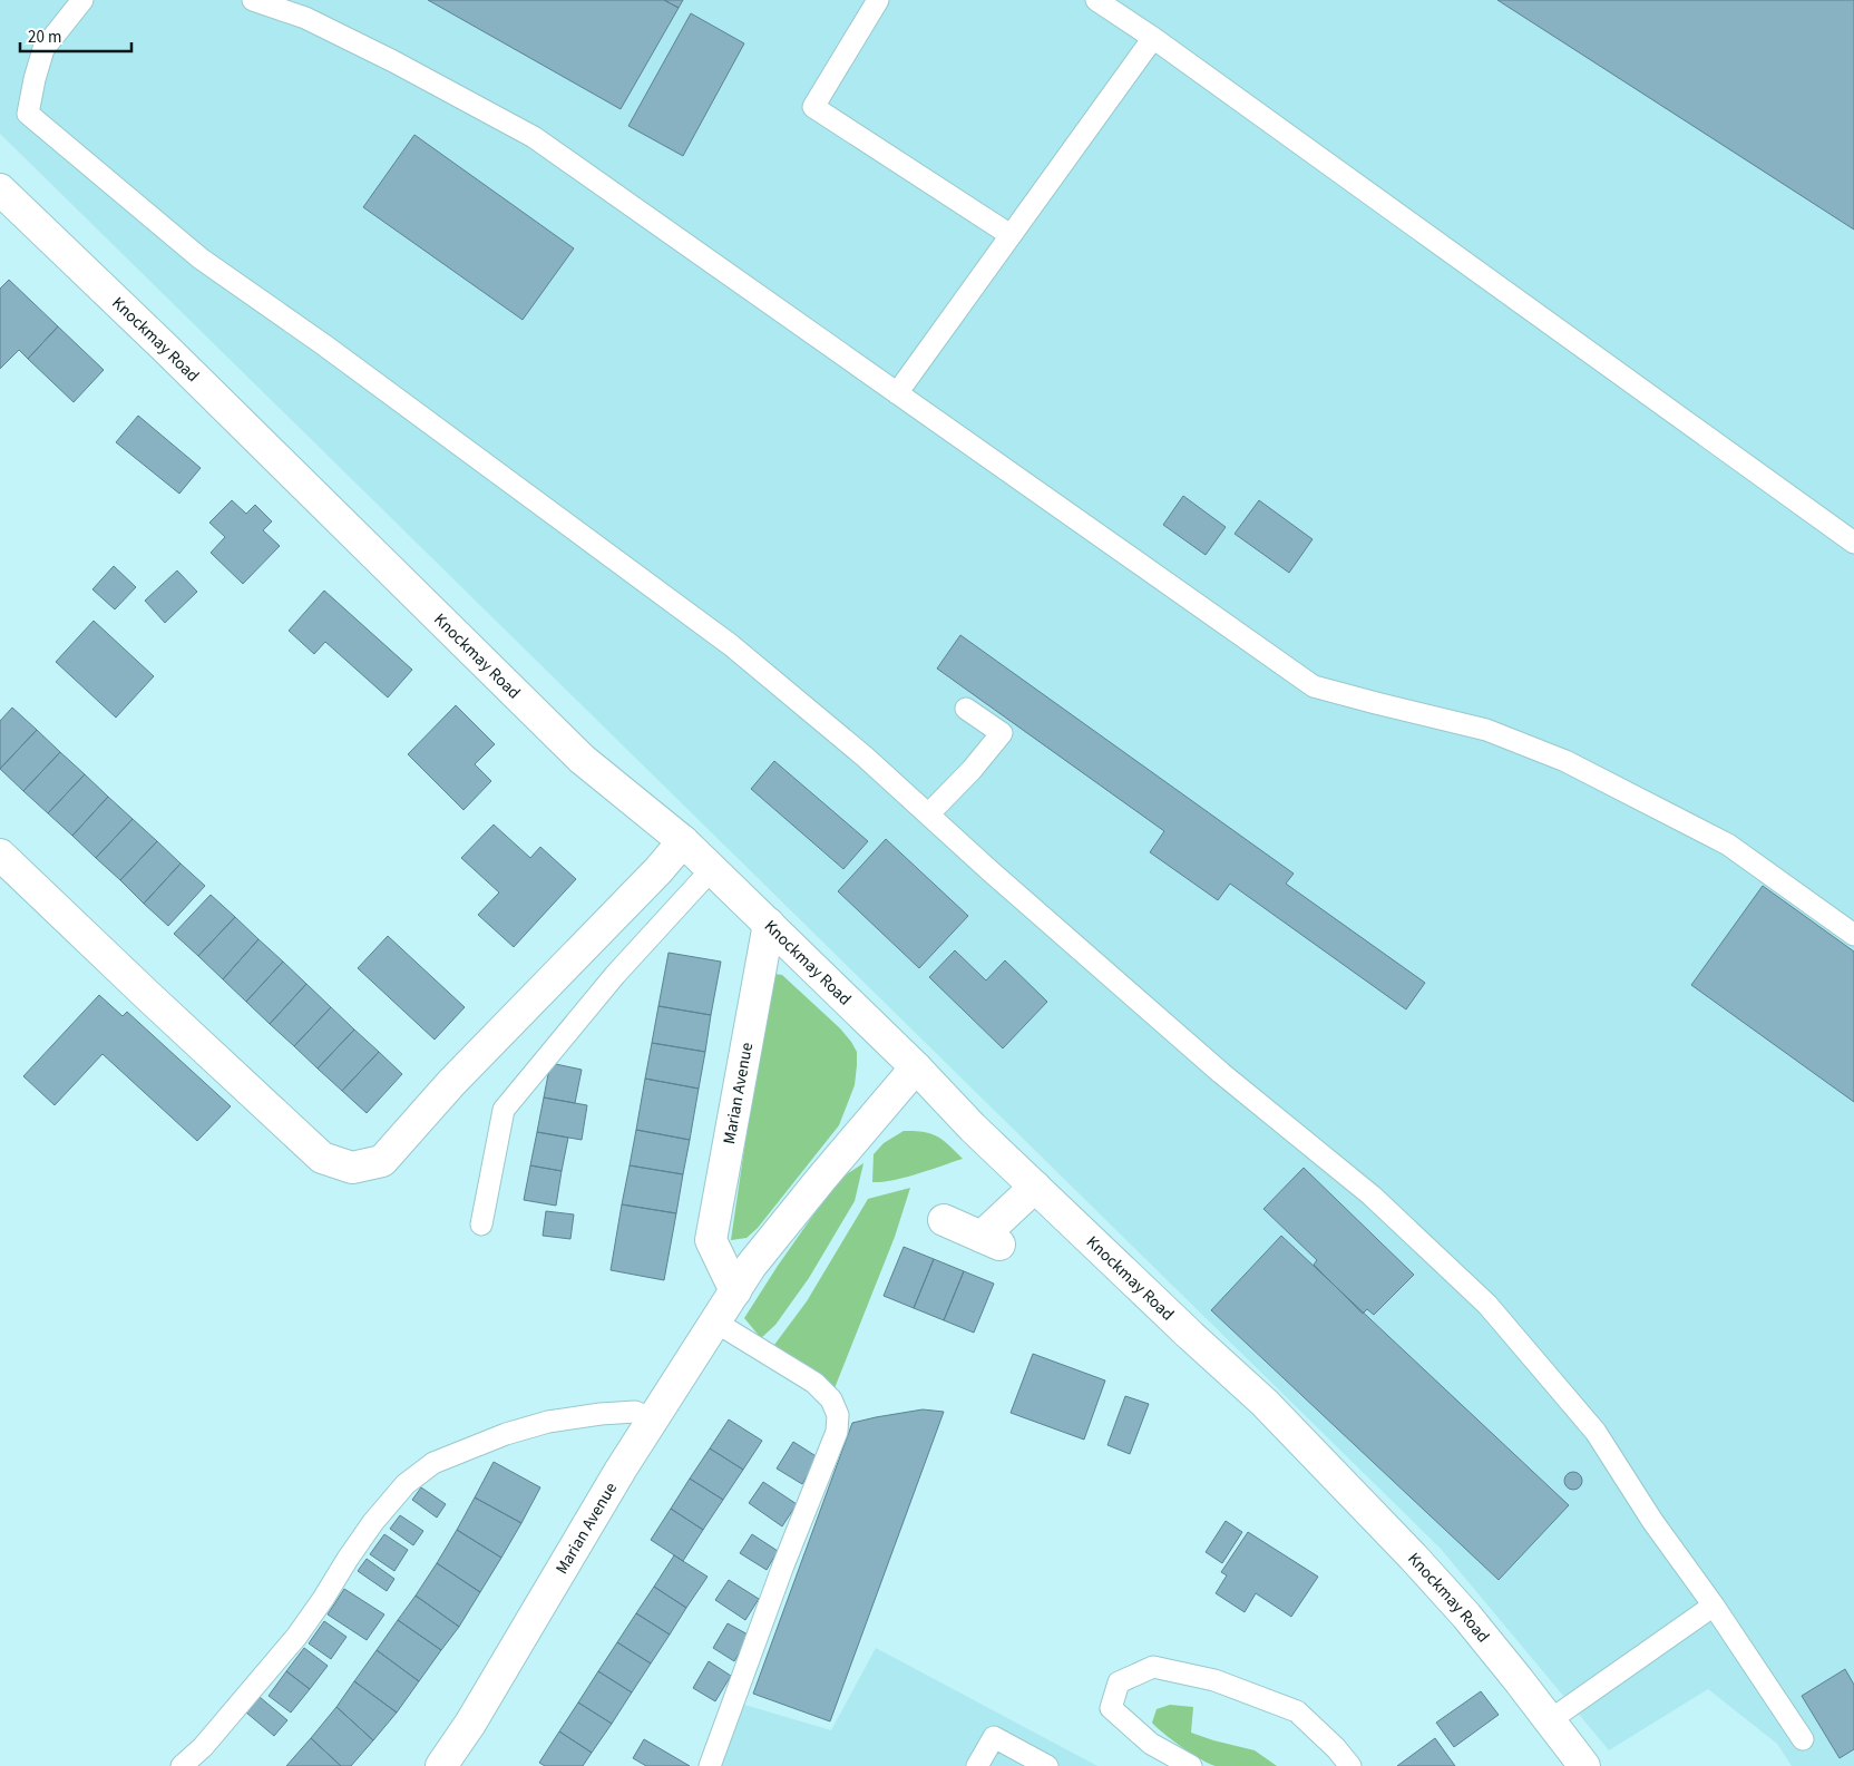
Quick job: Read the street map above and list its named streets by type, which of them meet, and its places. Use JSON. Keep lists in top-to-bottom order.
{
  "streets": {
    "street": ["Knockmay Road", "Marian Avenue"]
  },
  "crossings": [
    ["Knockmay Road", "Marian Avenue"]
  ],
  "scale_bar": "20 m"
}
